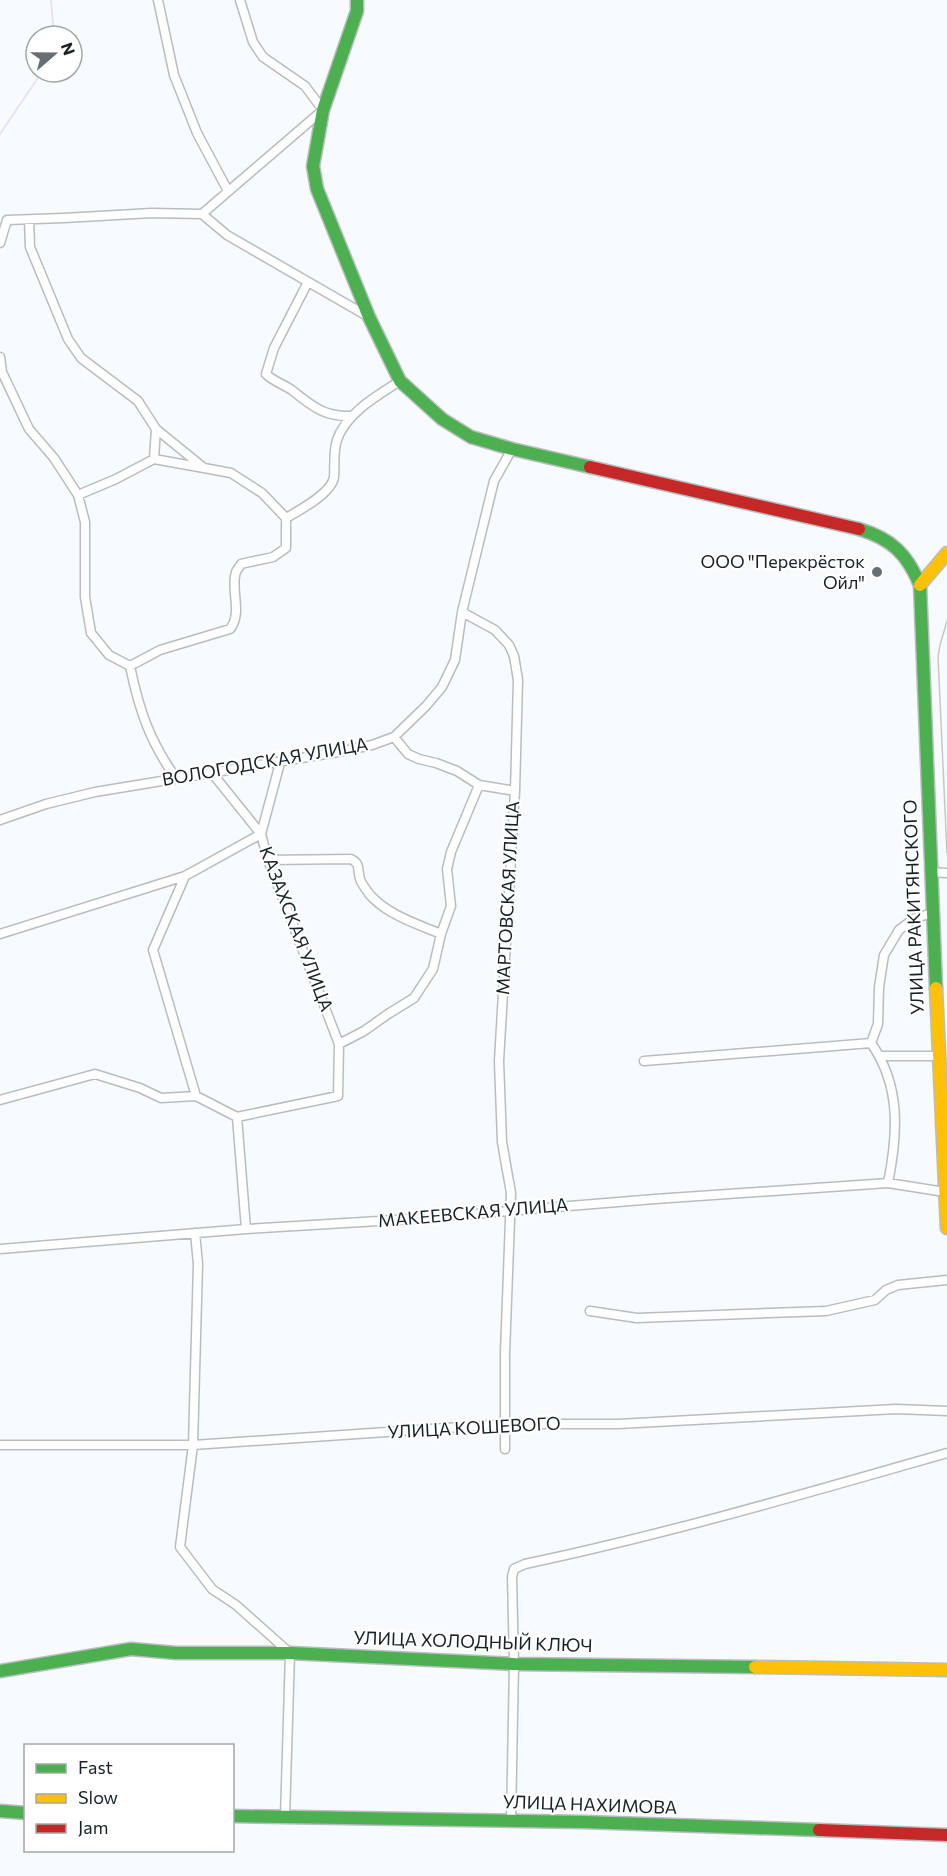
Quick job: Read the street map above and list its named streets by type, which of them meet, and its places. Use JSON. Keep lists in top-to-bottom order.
{
  "streets": {
    "main road": ["УЛИЦА РАКИТЯНСКОГО", "УЛИЦА ХОЛОДНЫЙ КЛЮЧ", "УЛИЦА НАХИМОВА"],
    "street": [
      "ВОЛОГОДСКАЯ УЛИЦА",
      "МАРТОВСКАЯ УЛИЦА",
      "КАЗАХСКАЯ УЛИЦА",
      "МАКЕЕВСКАЯ УЛИЦА",
      "УЛИЦА КОШЕВОГО"
    ]
  },
  "crossings": [
    ["ВОЛОГОДСКАЯ УЛИЦА", "МАРТОВСКАЯ УЛИЦА"],
    ["ВОЛОГОДСКАЯ УЛИЦА", "КАЗАХСКАЯ УЛИЦА"],
    ["МАРТОВСКАЯ УЛИЦА", "МАКЕЕВСКАЯ УЛИЦА"],
    ["МАРТОВСКАЯ УЛИЦА", "УЛИЦА КОШЕВОГО"],
    ["УЛИЦА РАКИТЯНСКОГО", "МАКЕЕВСКАЯ УЛИЦА"]
  ],
  "places": ["ООО \"Перекрёсток Ойл\""],
  "legend": ["Fast", "Slow", "Jam"],
  "north": "right"
}
